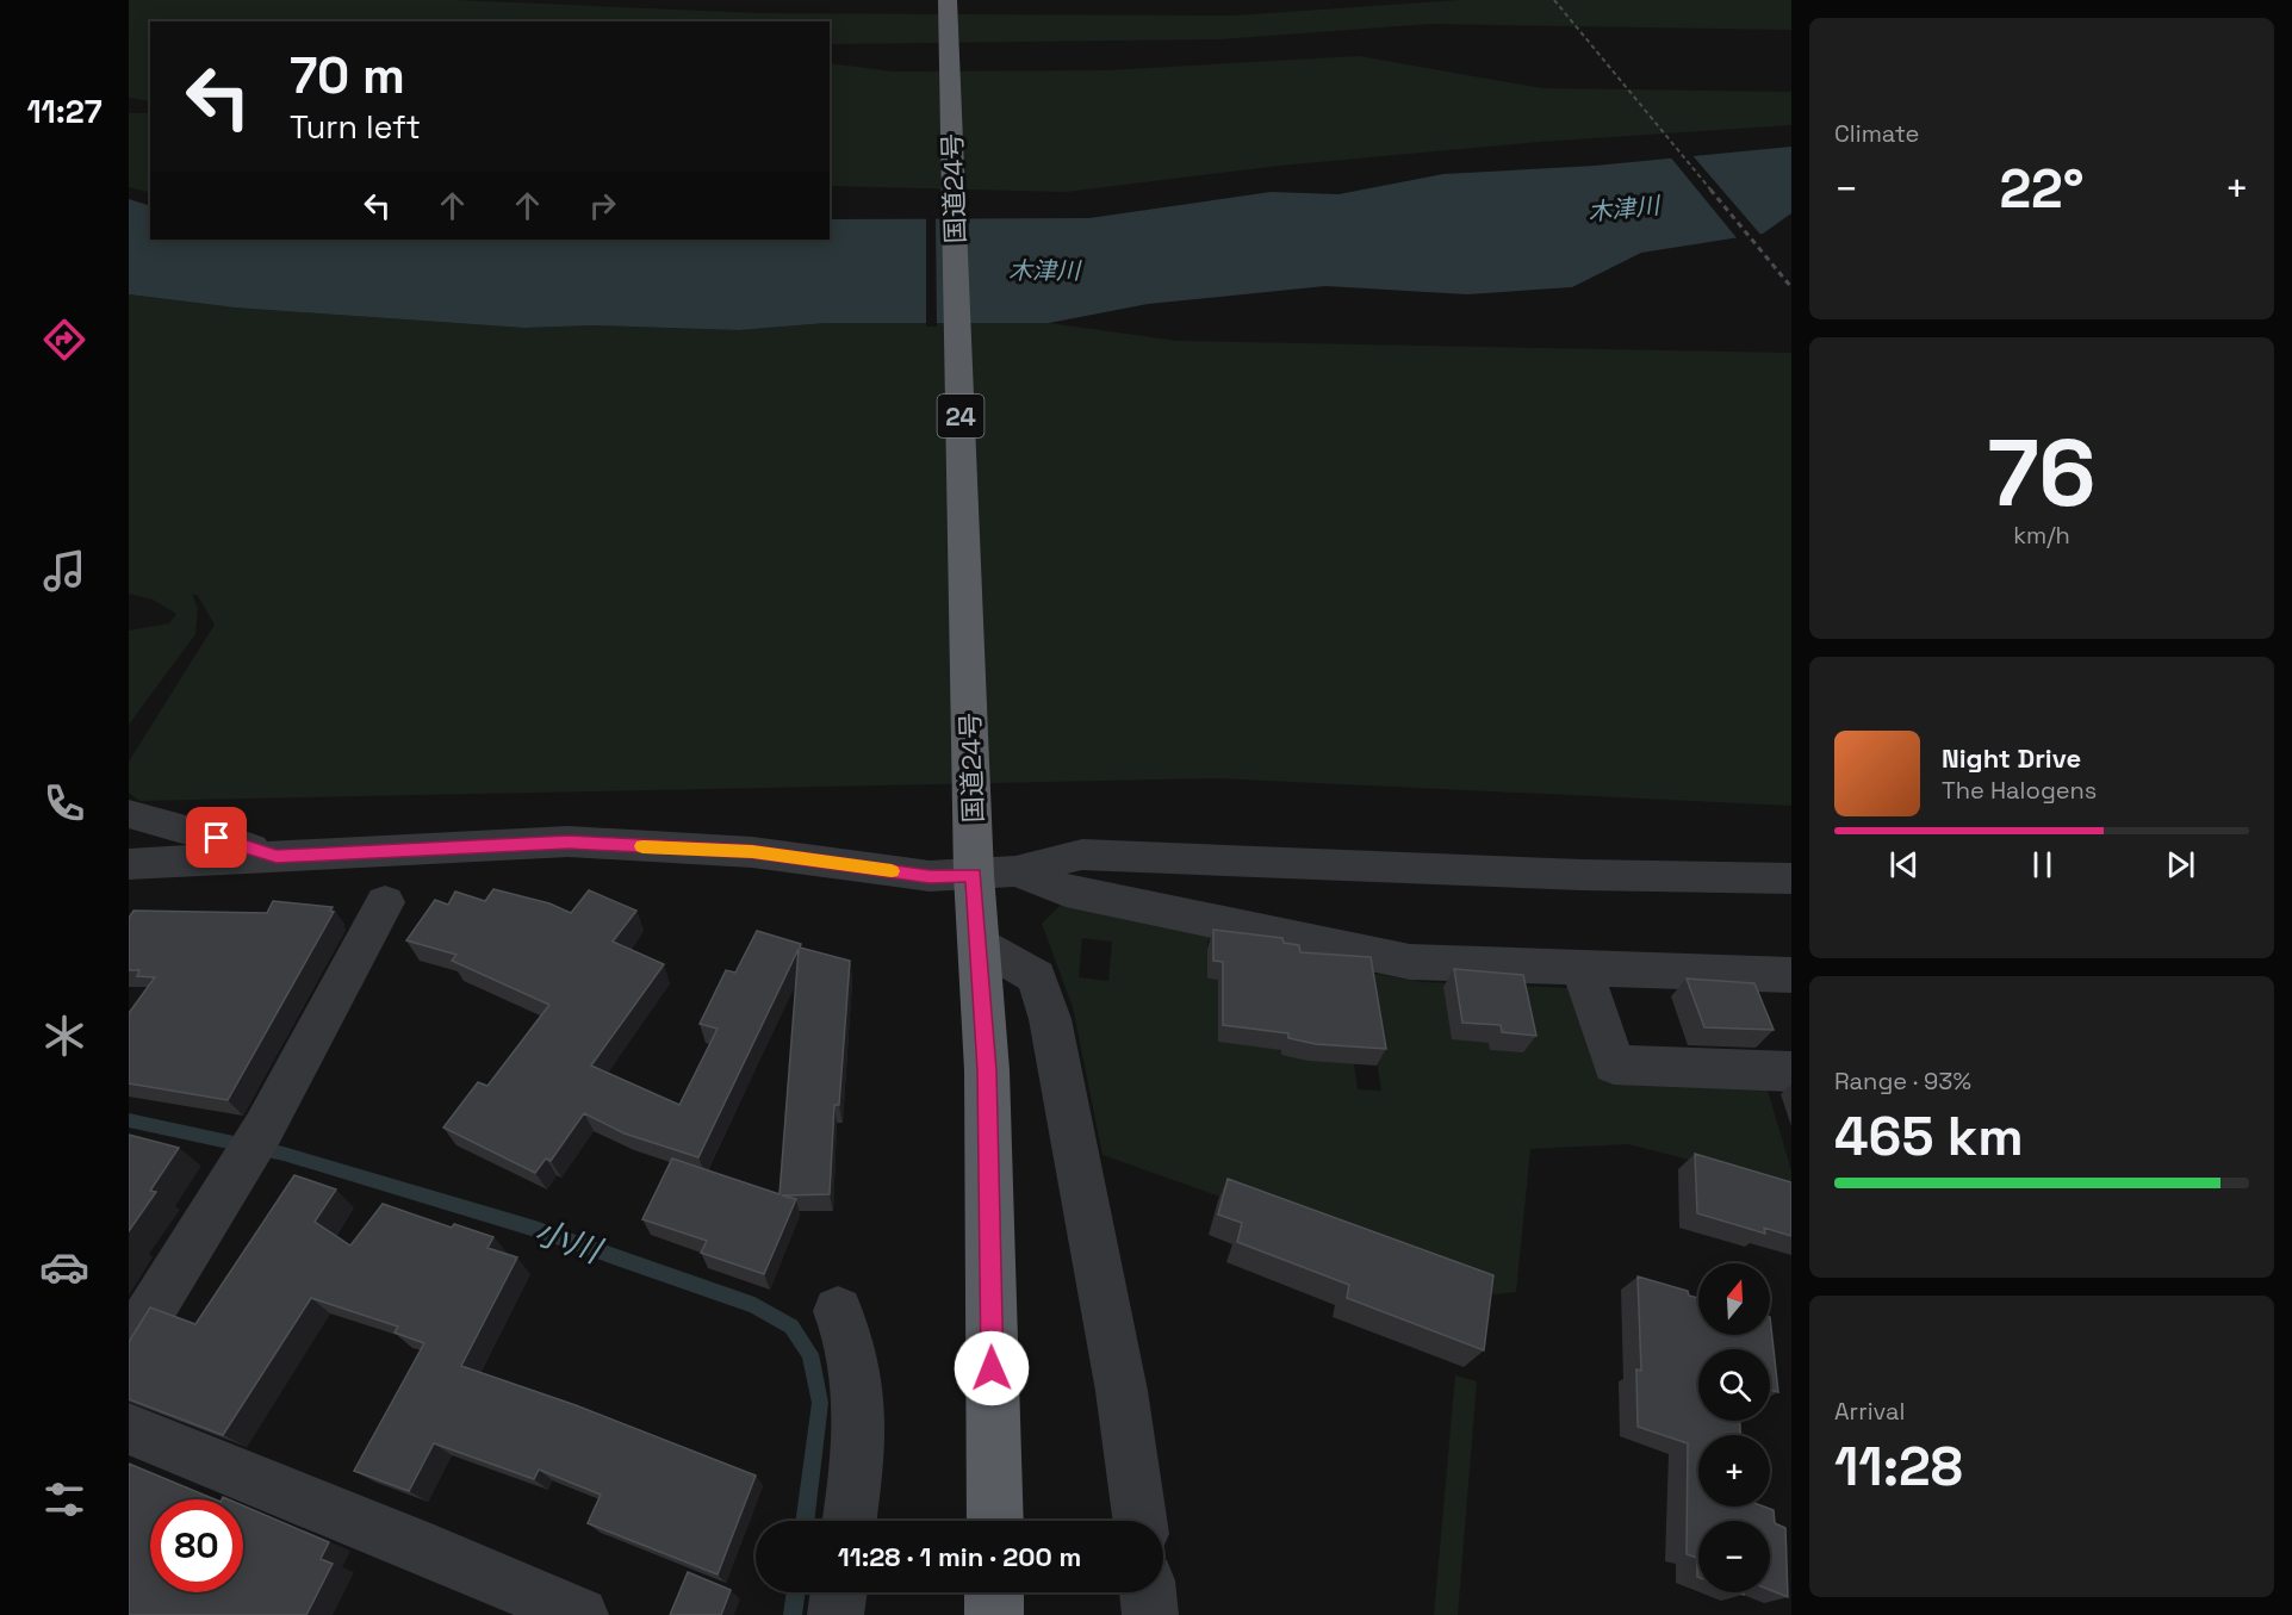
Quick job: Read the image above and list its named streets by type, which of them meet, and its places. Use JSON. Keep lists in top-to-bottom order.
{
  "streets": {
    "highway": ["国道24号", "24"]
  },
  "water": ["木津川", "小川"],
  "north": "top",
  "page": {
    "tabs": "11:27",
    "tile": [
      "Climate",
      ["76", "km/h"],
      ["Range · 93%", "465 km"],
      ["Arrival", "11:28"]
    ],
    "turn": ["70 m", "Turn left"],
    "heat": ["−", "22°", "+"],
    "song": ["Night Drive", "The Halogens"],
    "map_buttons": ["+", "−"],
    "limit": "80",
    "trip": "11:28 · 1 min · 200 m"
  }
}
